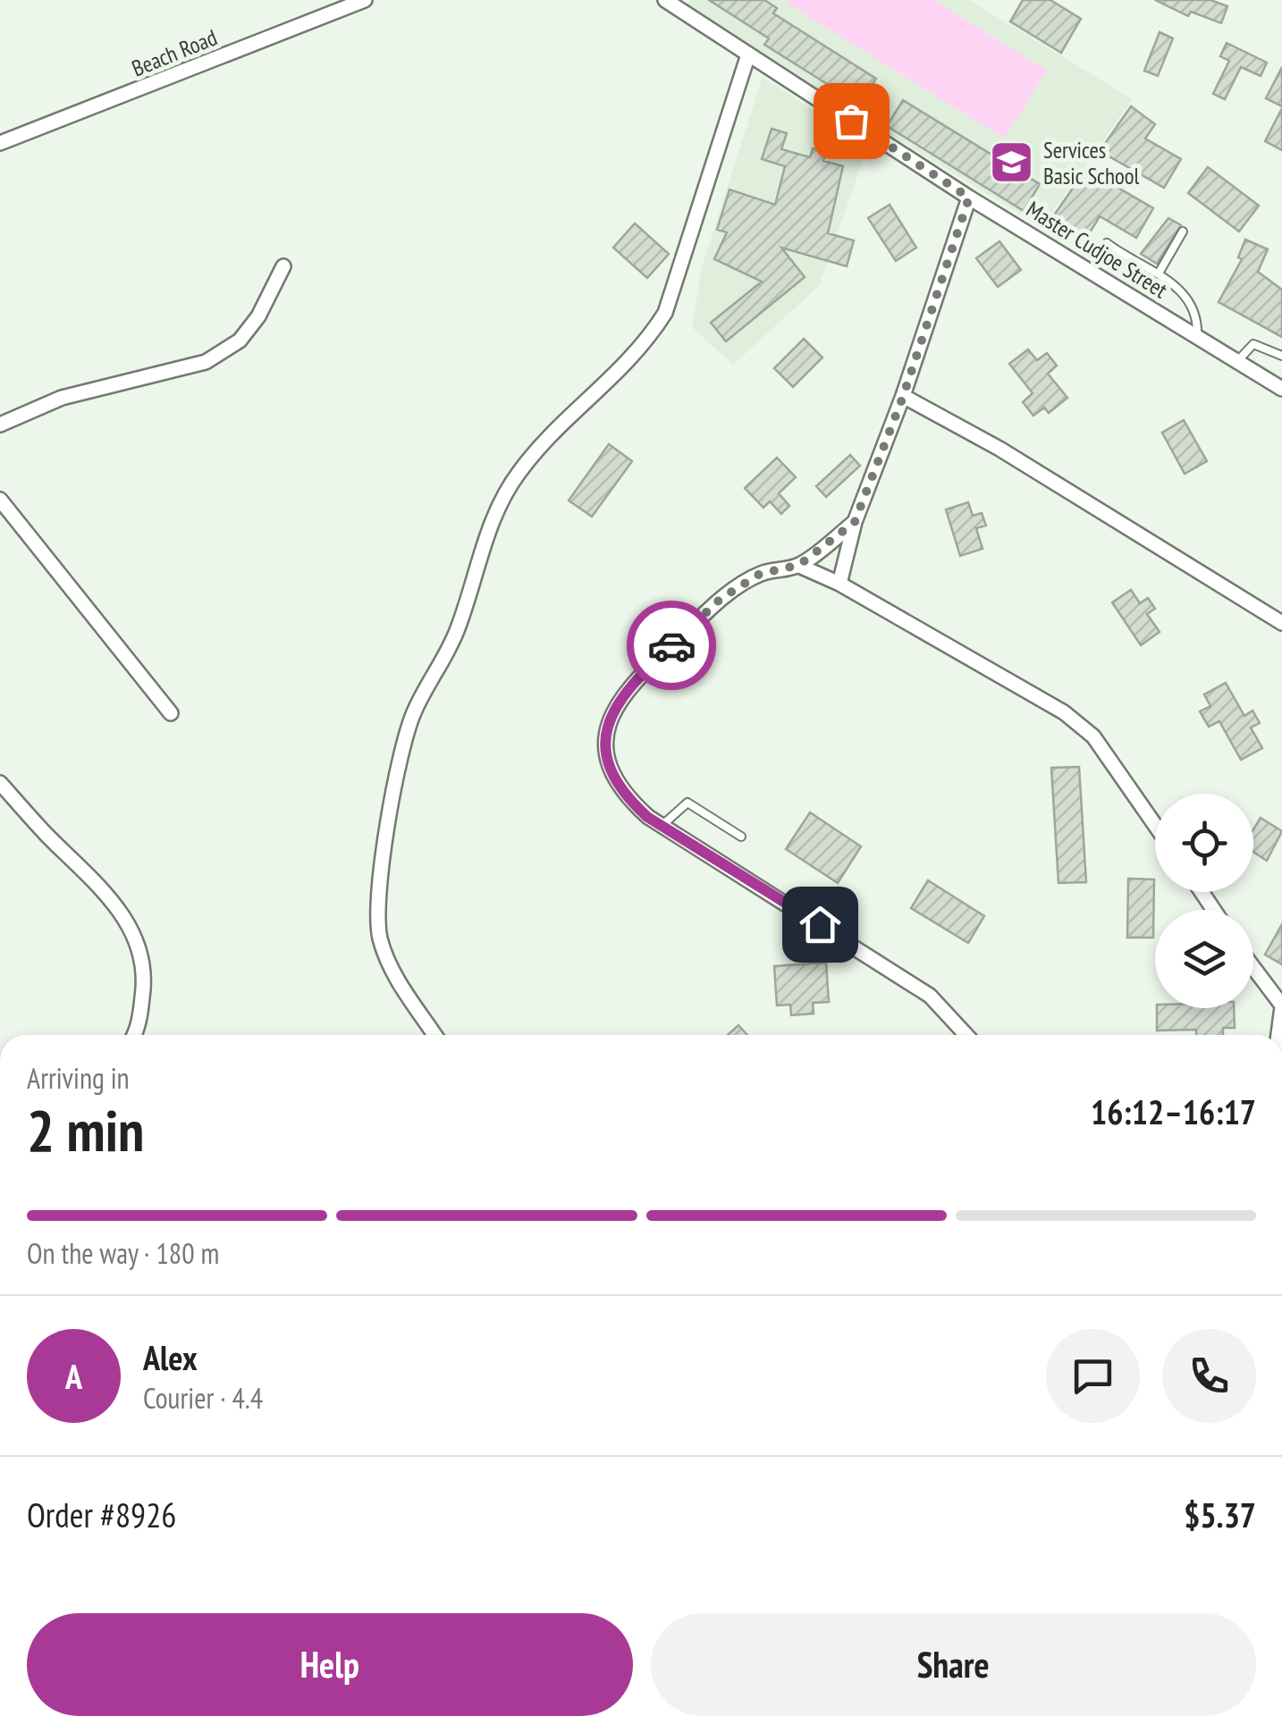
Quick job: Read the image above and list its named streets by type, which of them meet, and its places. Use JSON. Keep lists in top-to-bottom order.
{
  "streets": {
    "street": ["Beach Road", "Master Cudjoe Street"]
  },
  "places": {
    "school or university": ["Services Basic School"]
  },
  "page": {
    "heading": ["2 min", "Arriving in", "16:12–16:17"],
    "panel": [
      "Alex",
      "Courier · 4.4",
      "Order #8926",
      "$5.37"
    ],
    "bar": "On the way · 180 m",
    "round": "A",
    "buttons": ["Help", "Share"]
  }
}
